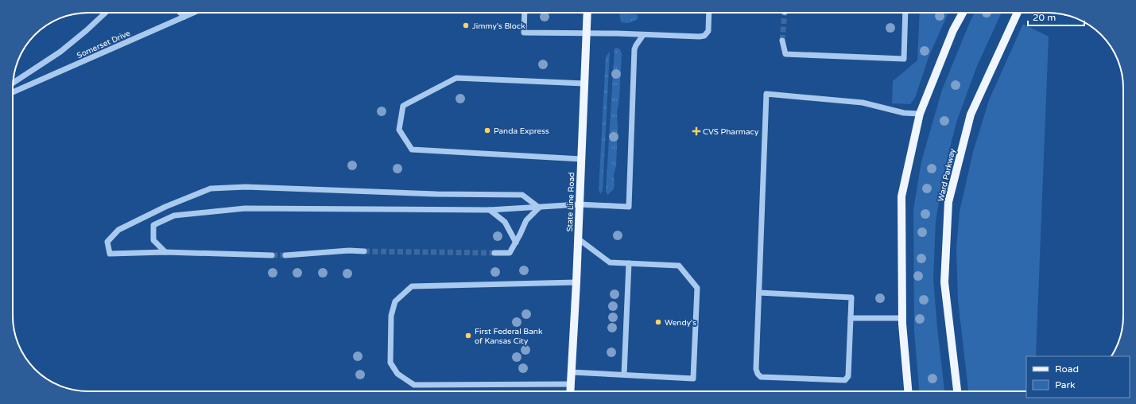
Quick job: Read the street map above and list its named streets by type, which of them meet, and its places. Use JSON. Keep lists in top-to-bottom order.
{
  "streets": {
    "main road": ["Ward Parkway", "State Line Road"],
    "street": ["Somerset Drive"]
  },
  "places": {
    "other": [
      "Jimmy's Block",
      "Panda Express",
      "Wendy's",
      "First Federal Bank of Kansas City"
    ],
    "health": ["CVS Pharmacy"]
  },
  "legend": ["Road", "Park"],
  "scale_bar": "20 m"
}
